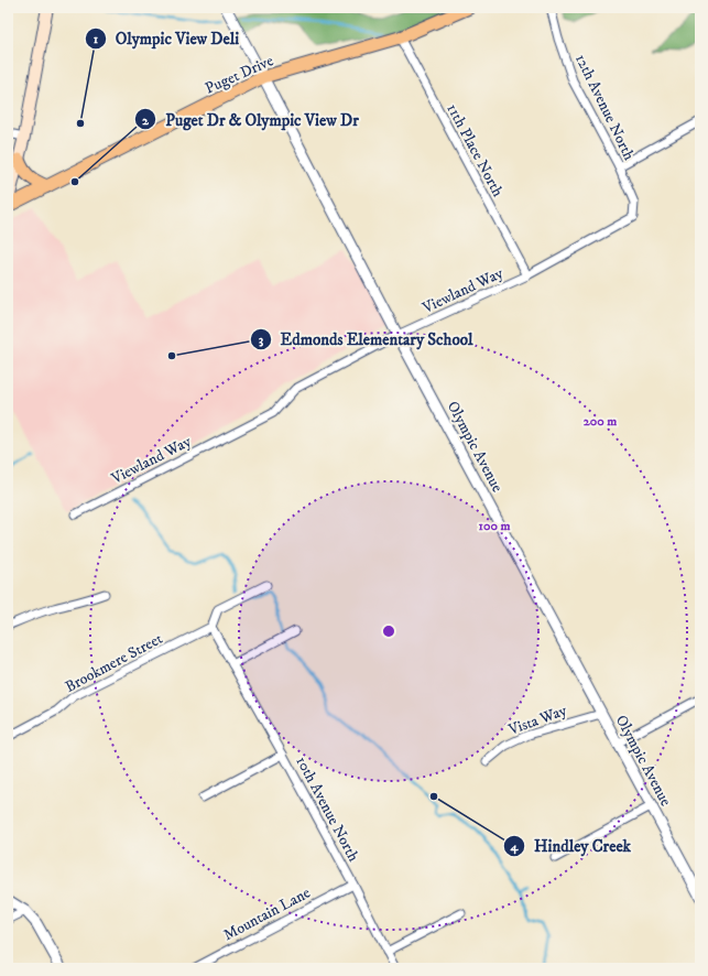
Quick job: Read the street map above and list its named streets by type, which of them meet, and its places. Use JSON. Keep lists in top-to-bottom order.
{
  "streets": {
    "main road": ["Puget Drive"],
    "street": [
      "12th Avenue North",
      "11th Place North",
      "Viewland Way",
      "Olympic Avenue",
      "Brookmere Street",
      "Vista Way",
      "10th Avenue North",
      "Mountain Lane"
    ]
  },
  "crossings": [
    ["Puget Drive", "11th Place North"],
    ["Puget Drive", "Olympic Avenue"],
    ["12th Avenue North", "Viewland Way"],
    ["11th Place North", "Viewland Way"],
    ["Viewland Way", "Olympic Avenue"],
    ["Olympic Avenue", "Vista Way"],
    ["Brookmere Street", "10th Avenue North"],
    ["10th Avenue North", "Mountain Lane"]
  ],
  "places": [
    "Olympic View Deli",
    "Puget Dr & Olympic View Dr",
    "Edmonds Elementary School",
    "Hindley Creek"
  ],
  "rings": ["200 m", "100 m"]
}
